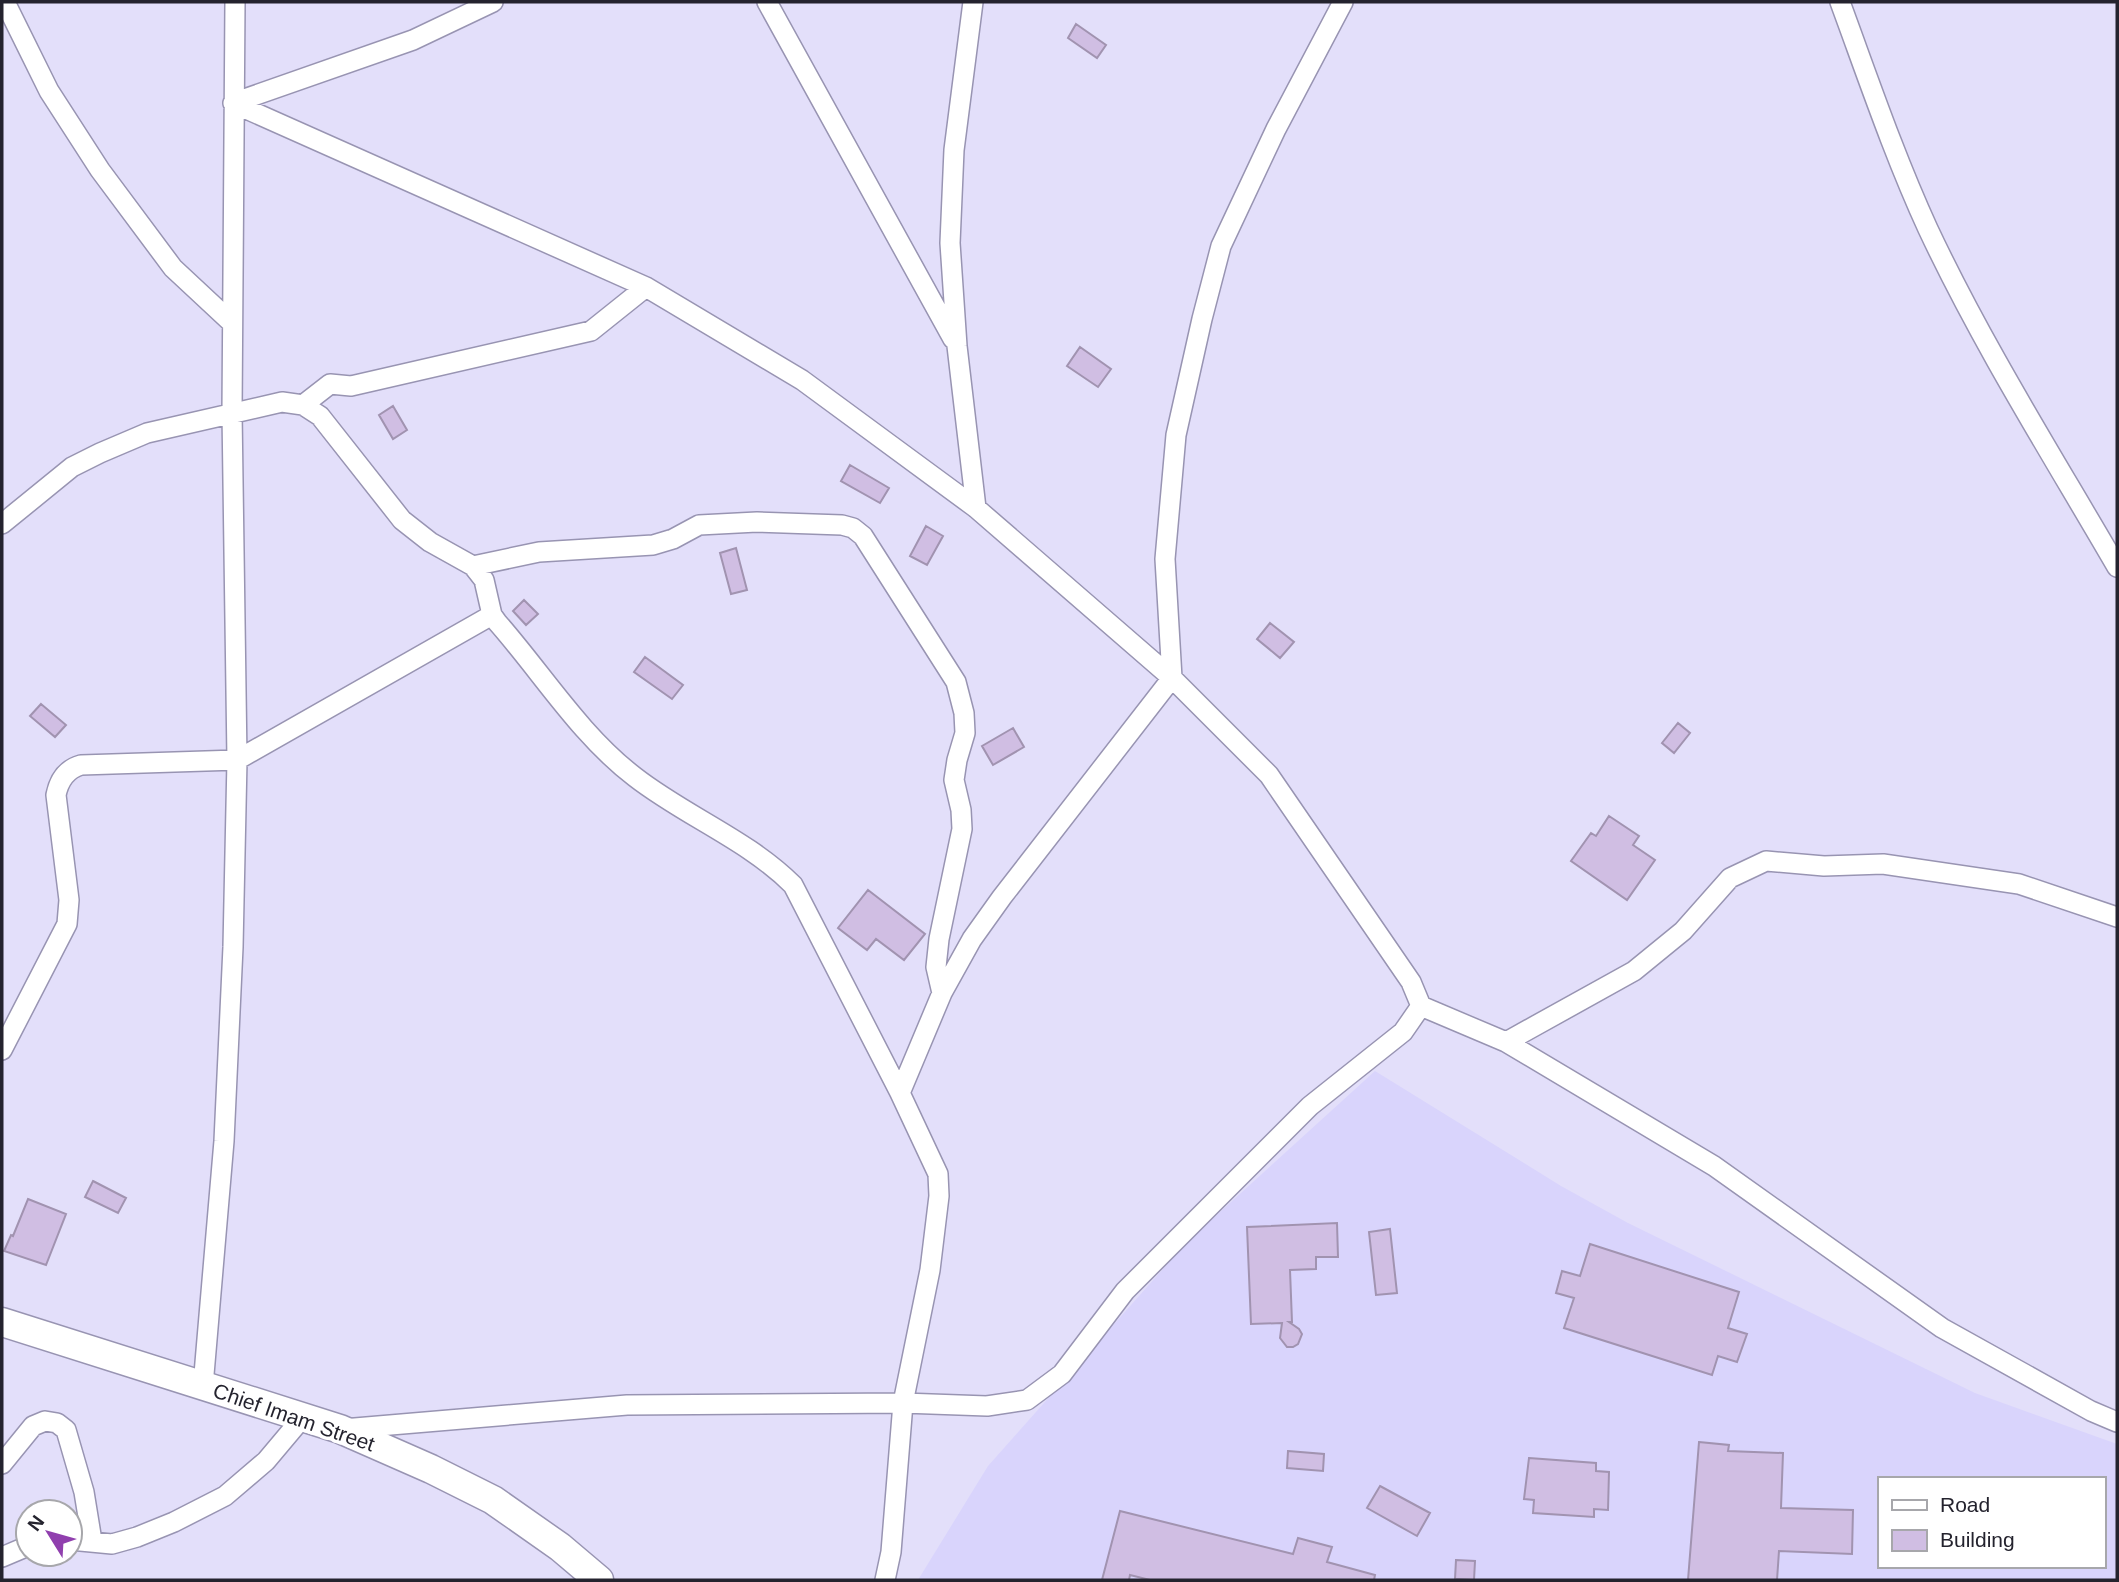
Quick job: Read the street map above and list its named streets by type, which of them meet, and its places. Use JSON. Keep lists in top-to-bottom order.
{
  "streets": {
    "street": ["Chief Imam Street"]
  },
  "legend": ["Road", "Building"],
  "north": "top left"
}
